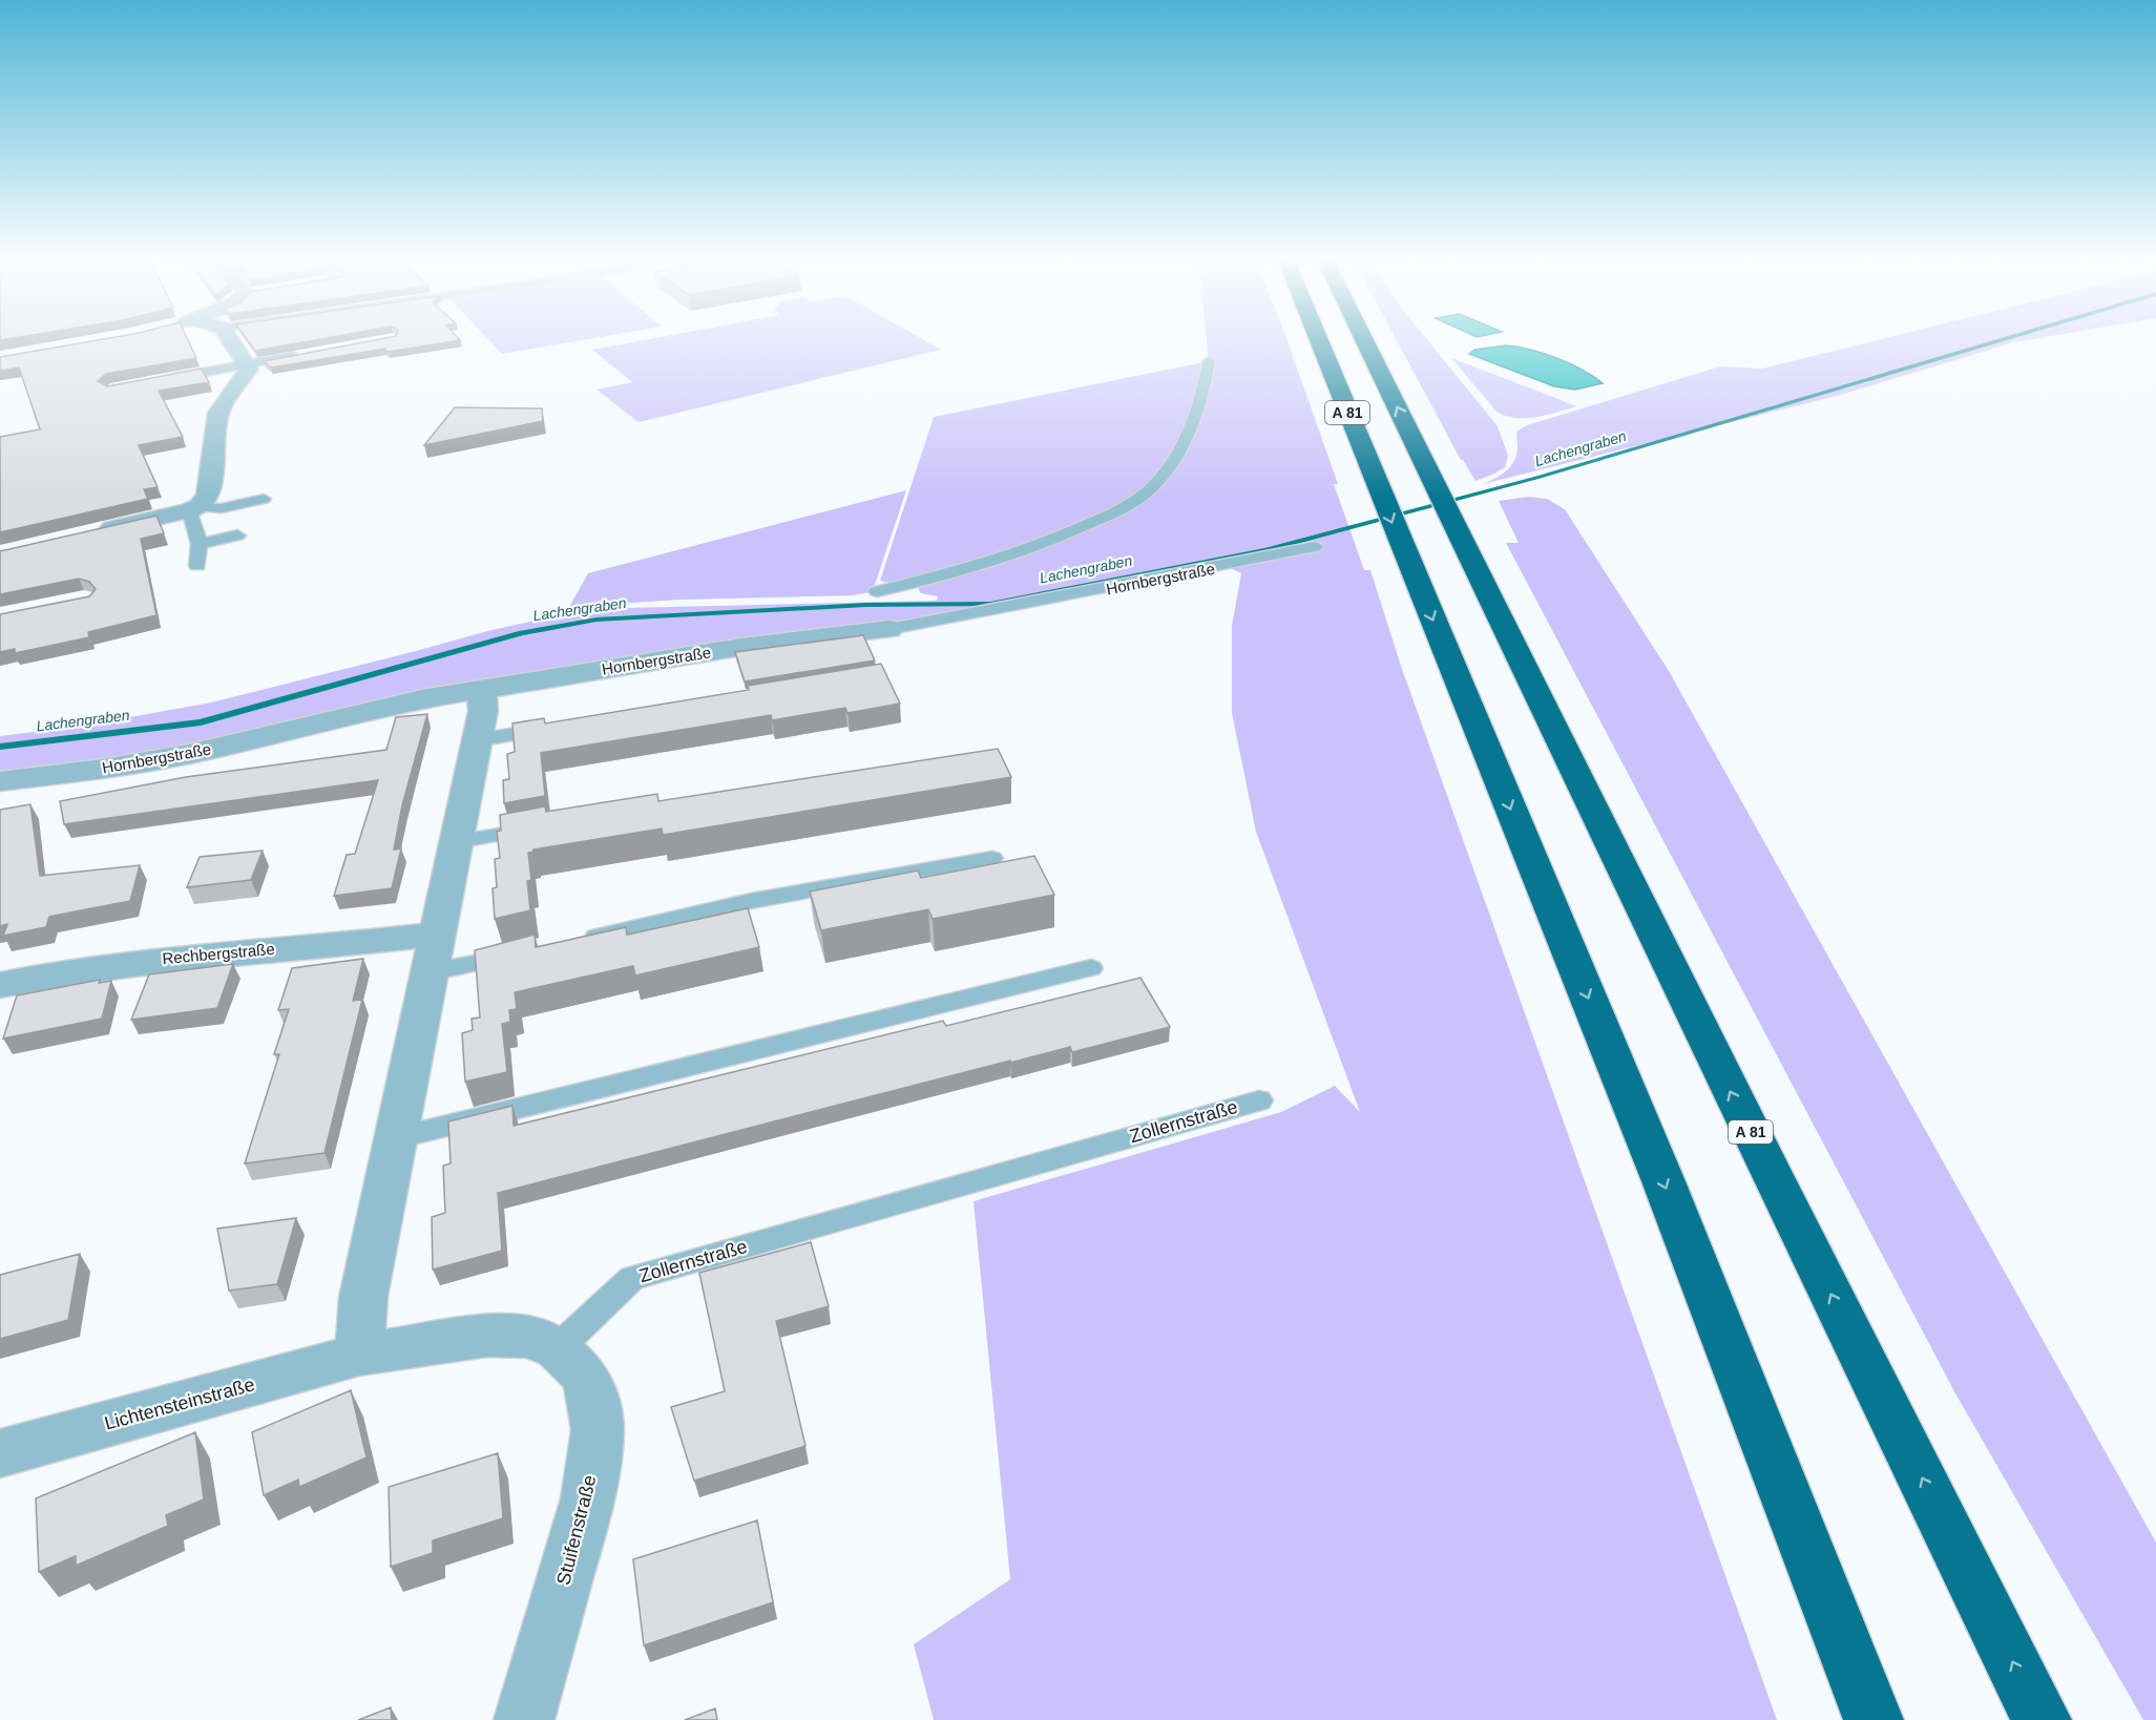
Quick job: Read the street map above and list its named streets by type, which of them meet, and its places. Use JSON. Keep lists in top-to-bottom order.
{
  "streets": {
    "highway": ["A 81"],
    "street": [
      "Hornbergstraße",
      "Rechbergstraße",
      "Lichtensteinstraße",
      "Stuifenstraße"
    ],
    "lane": ["Zollernstraße"]
  },
  "crossings": [
    ["Zollernstraße", "Stuifenstraße"]
  ],
  "water": ["Lachengraben"]
}
